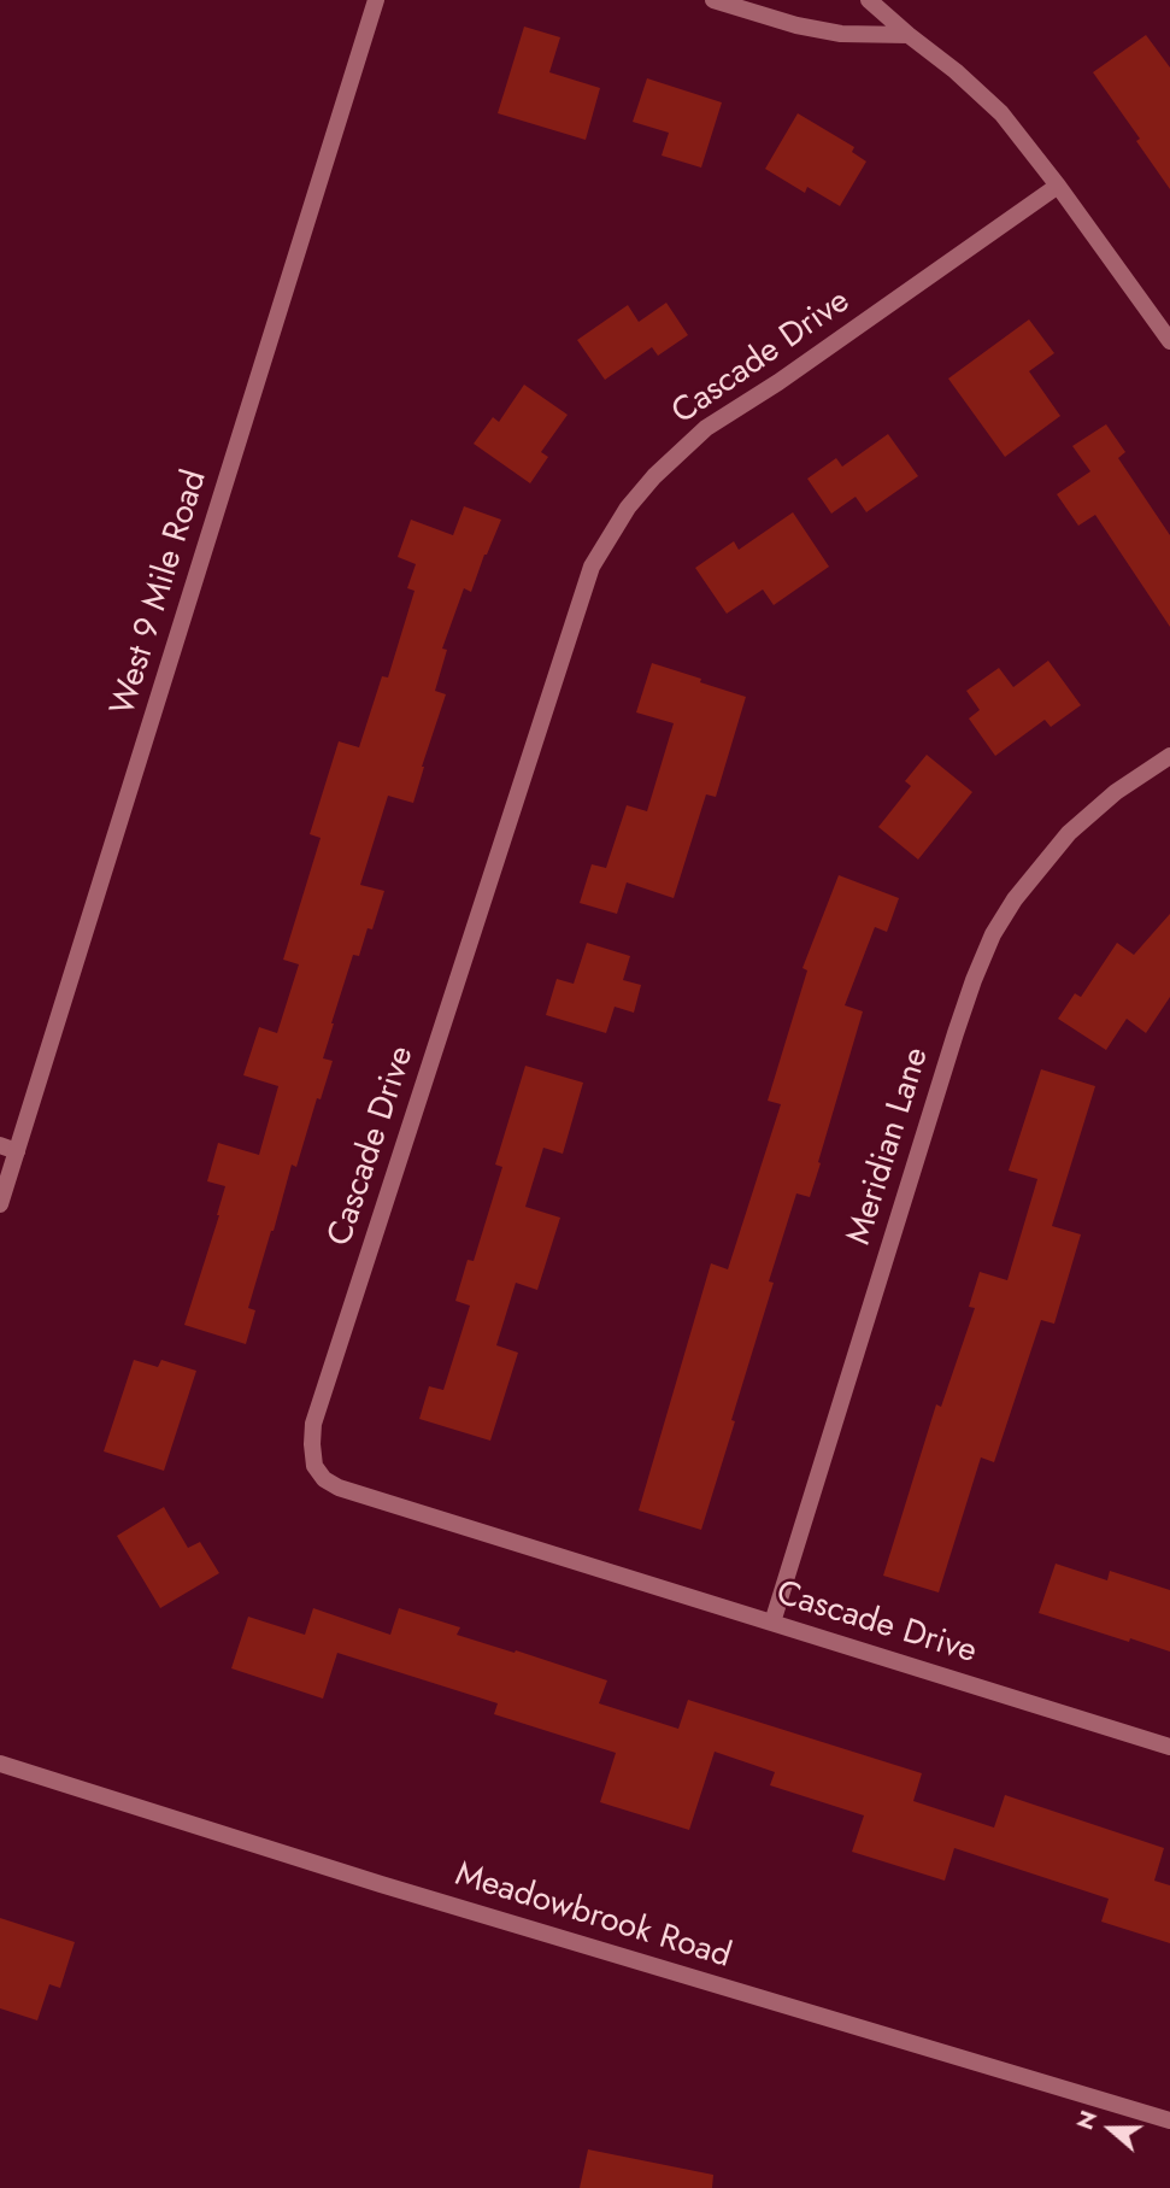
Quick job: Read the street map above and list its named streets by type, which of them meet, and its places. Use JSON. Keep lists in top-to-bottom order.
{
  "streets": {
    "street": [
      "Cascade Drive",
      "West 9 Mile Road",
      "Meridian Lane",
      "Meadowbrook Road"
    ]
  },
  "crossings": [
    ["Cascade Drive", "Meridian Lane"]
  ],
  "north": "left"
}
